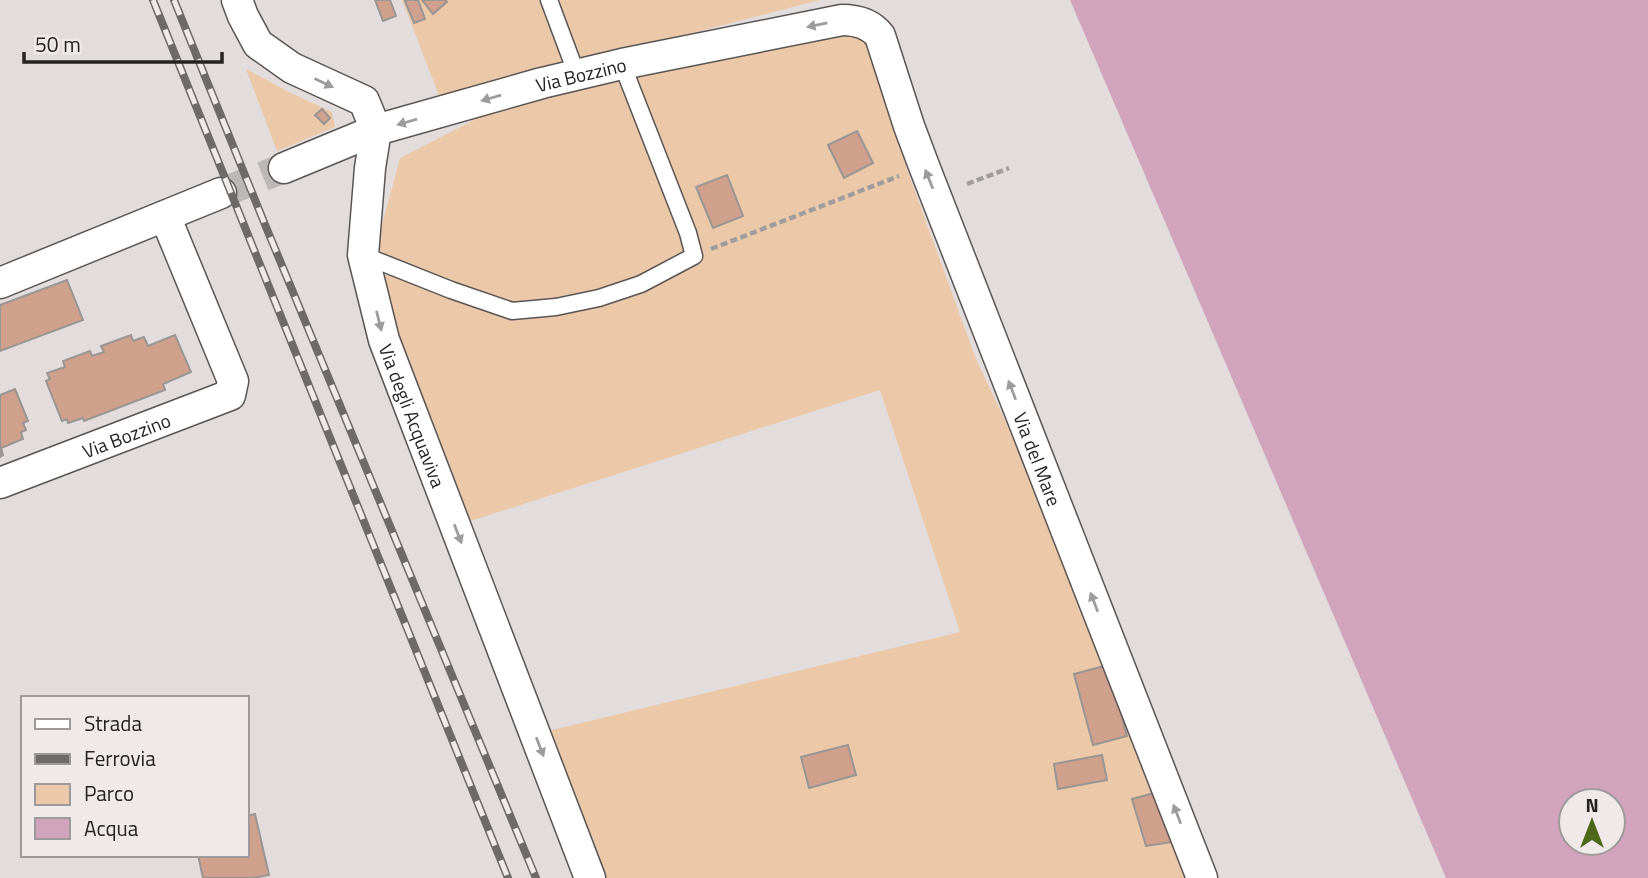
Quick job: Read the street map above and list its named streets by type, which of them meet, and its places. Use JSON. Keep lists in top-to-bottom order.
{
  "streets": {
    "street": ["Via Bozzino", "Via degli Acquaviva", "Via del Mare"]
  },
  "crossings": [
    ["Via Bozzino", "Via degli Acquaviva"],
    ["Via Bozzino", "Via del Mare"]
  ],
  "one_way": ["Via Bozzino", "Via degli Acquaviva", "Via del Mare"],
  "legend": [
    "Strada",
    "Ferrovia",
    "Parco",
    "Acqua"
  ],
  "scale_bar": "50 m",
  "north": "top"
}
